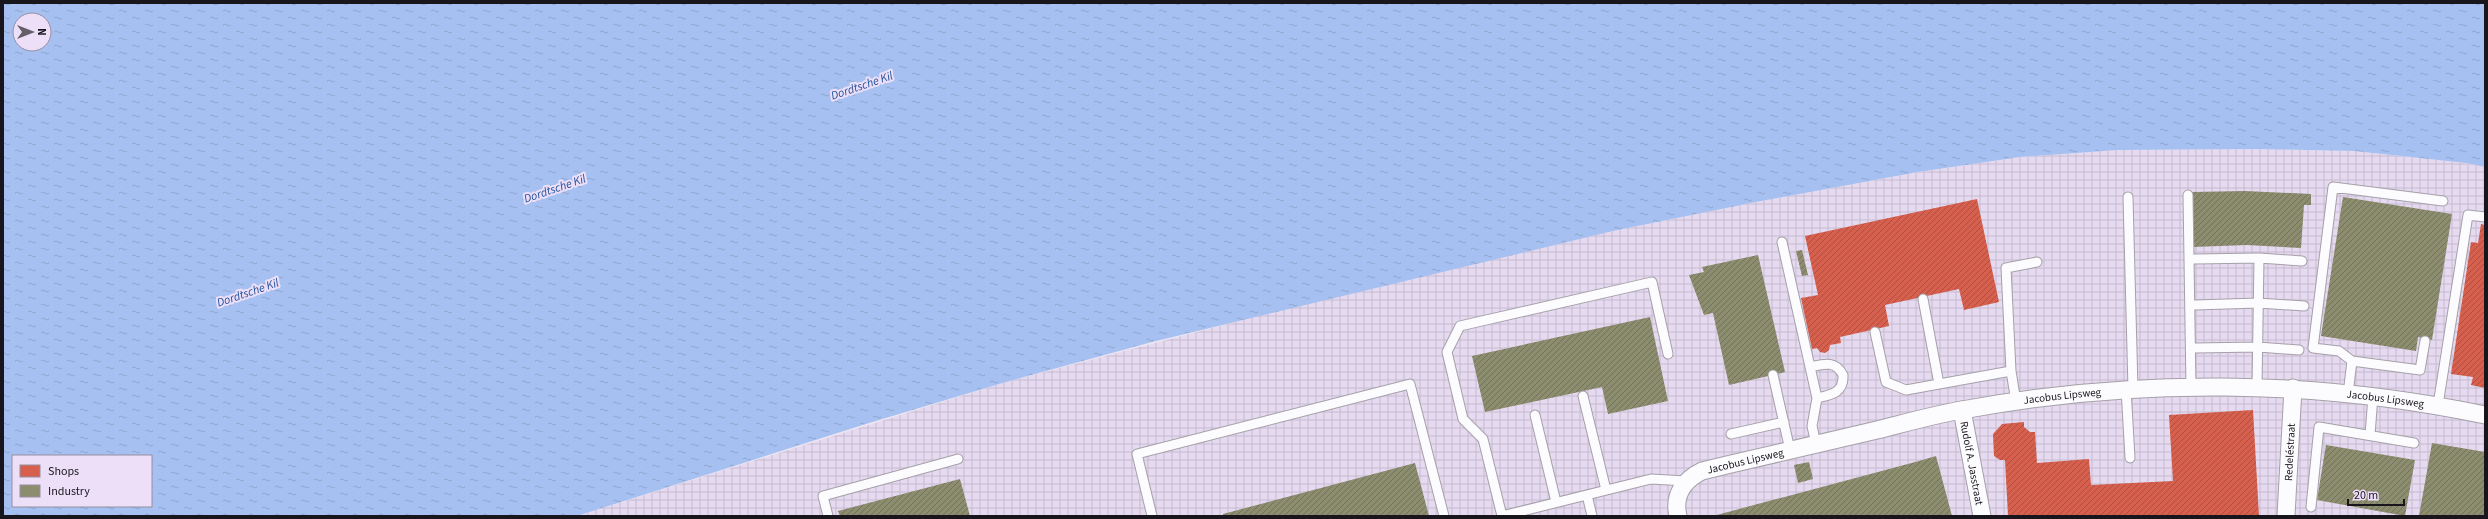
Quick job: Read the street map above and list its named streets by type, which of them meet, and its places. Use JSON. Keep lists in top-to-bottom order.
{
  "streets": {
    "street": ["Jacobus Lipsweg", "Redeléstraat", "Rudolf A. Jasstraat"]
  },
  "crossings": [
    ["Jacobus Lipsweg", "Redeléstraat"],
    ["Jacobus Lipsweg", "Rudolf A. Jasstraat"]
  ],
  "water": ["Dordtsche Kil"],
  "legend": ["Shops", "Industry"],
  "scale_bar": "20 m",
  "north": "right"
}
